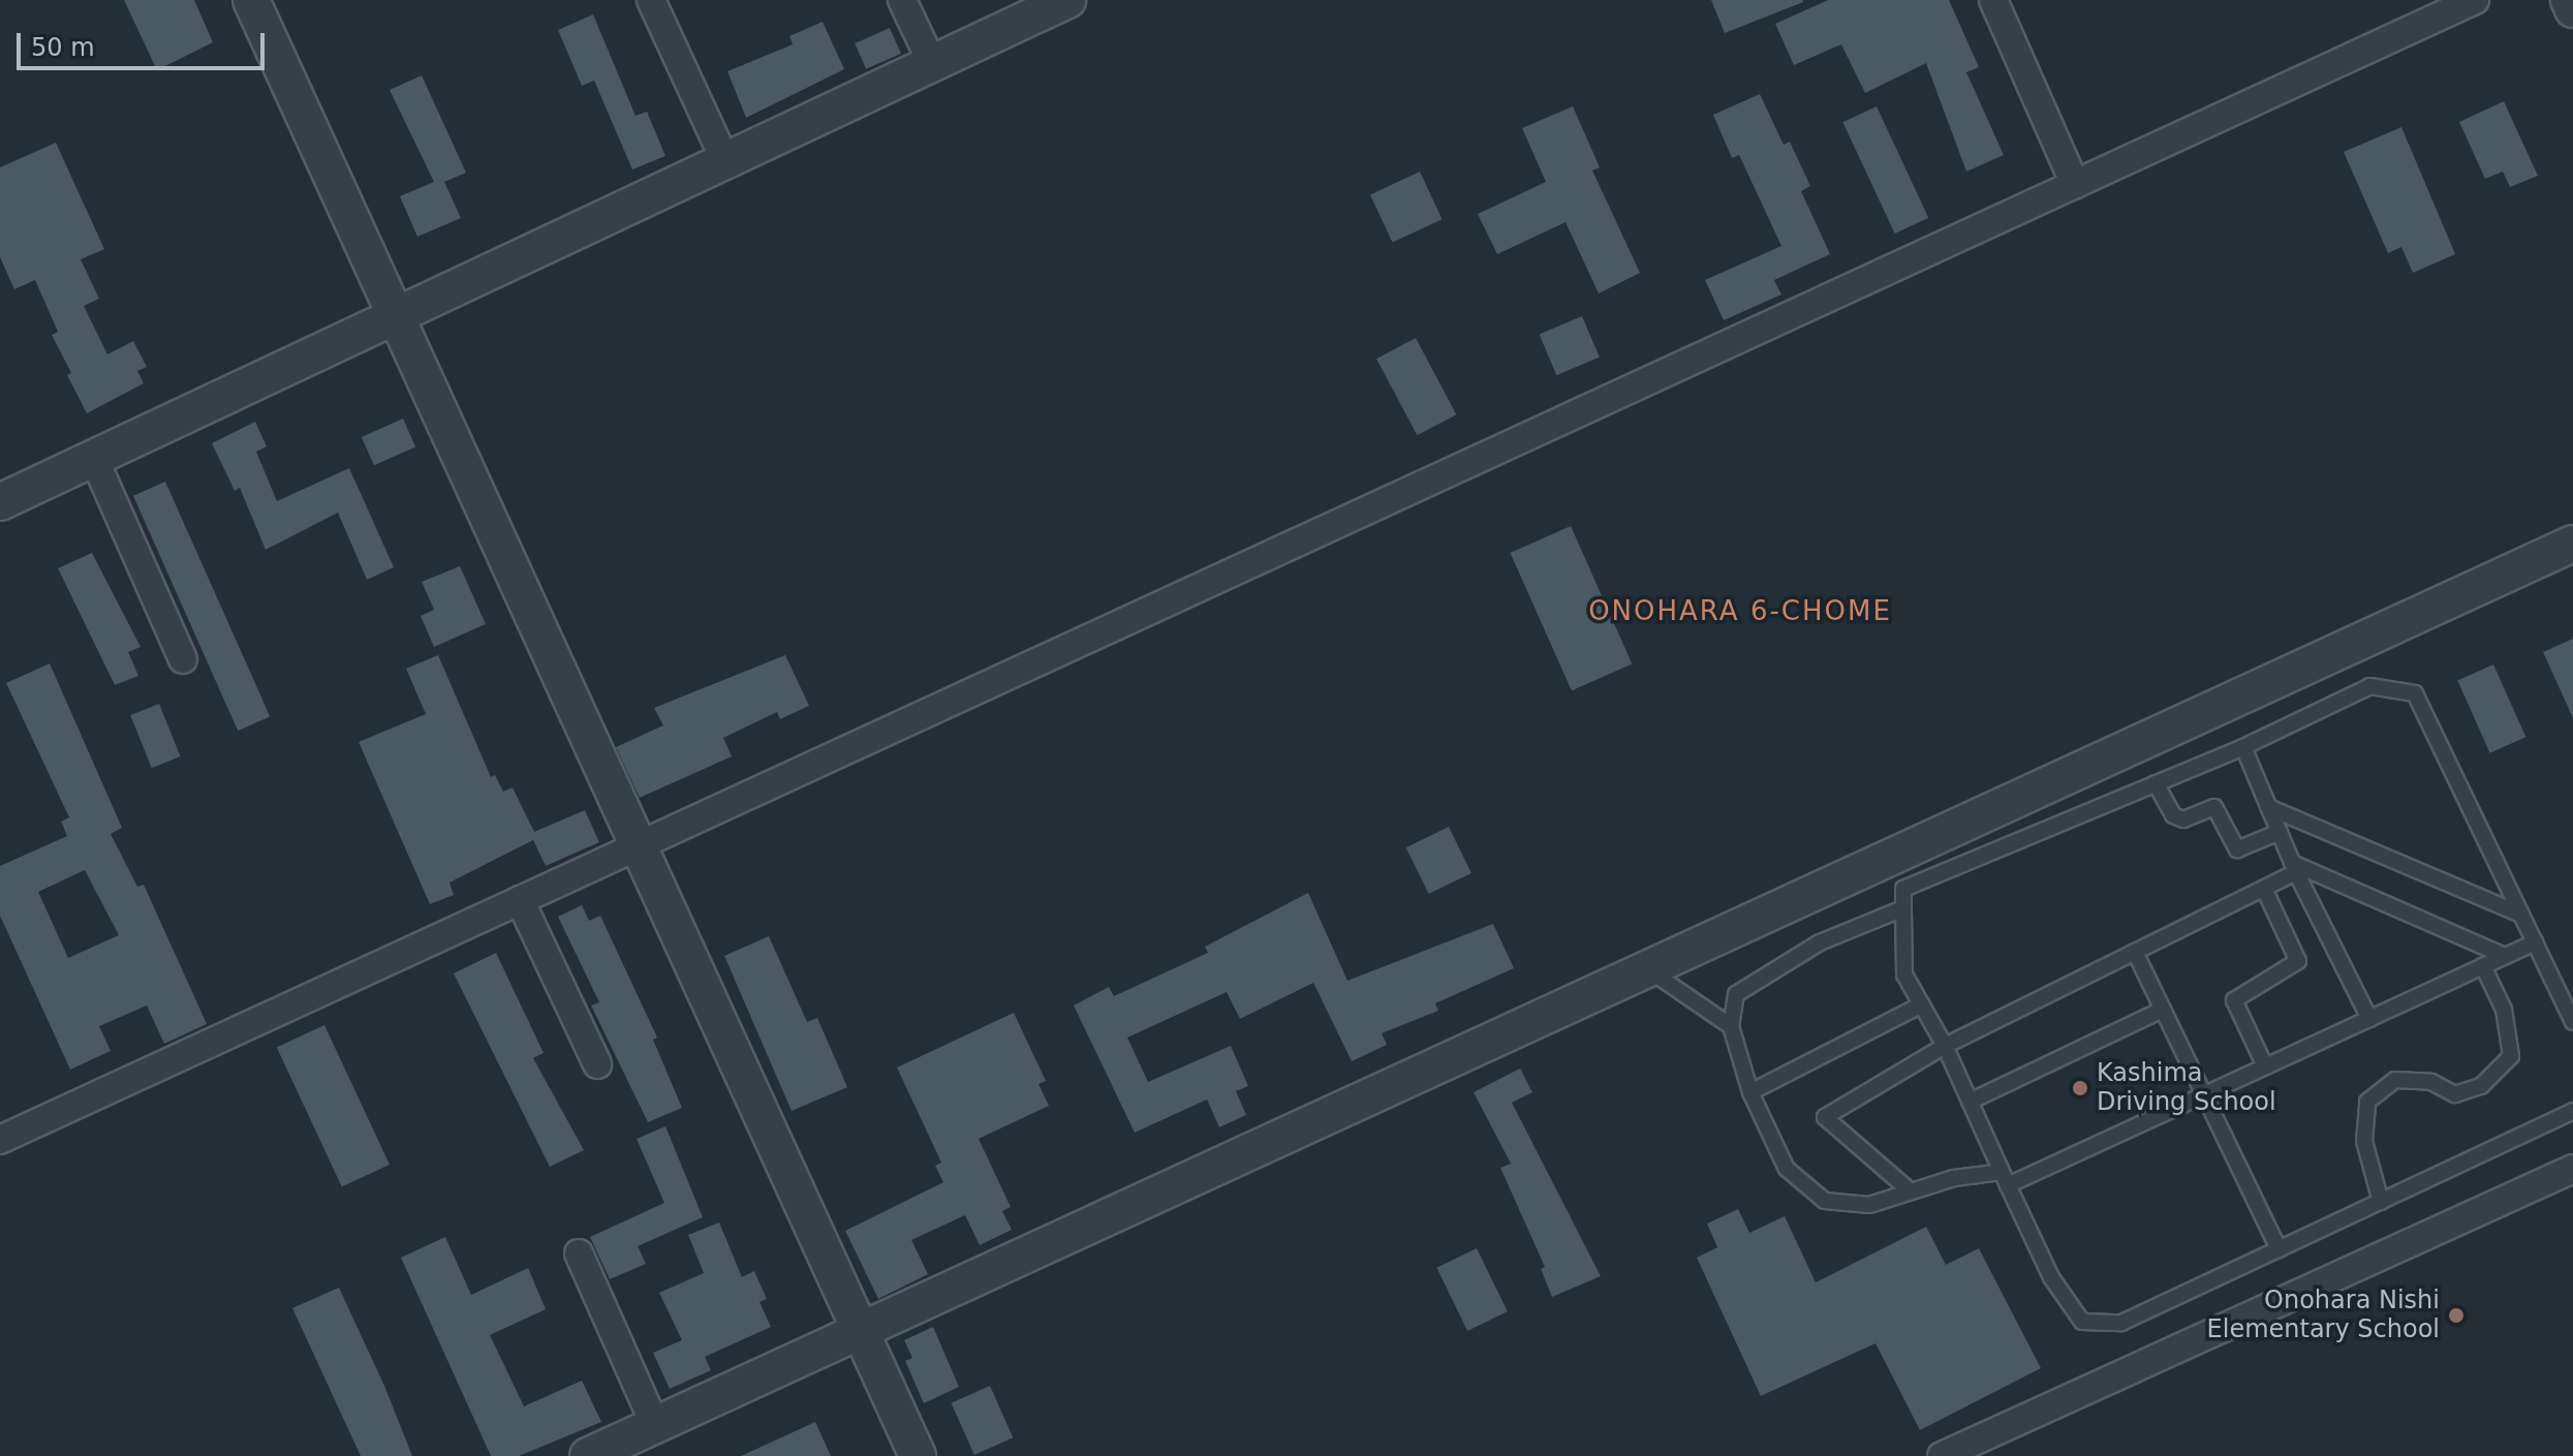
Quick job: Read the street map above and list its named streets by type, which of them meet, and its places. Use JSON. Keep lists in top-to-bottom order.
{
  "districts": ["ONOHARA 6-CHOME"],
  "places": ["Kashima Driving School", "Onohara Nishi Elementary School"],
  "scale_bar": "50 m"
}
